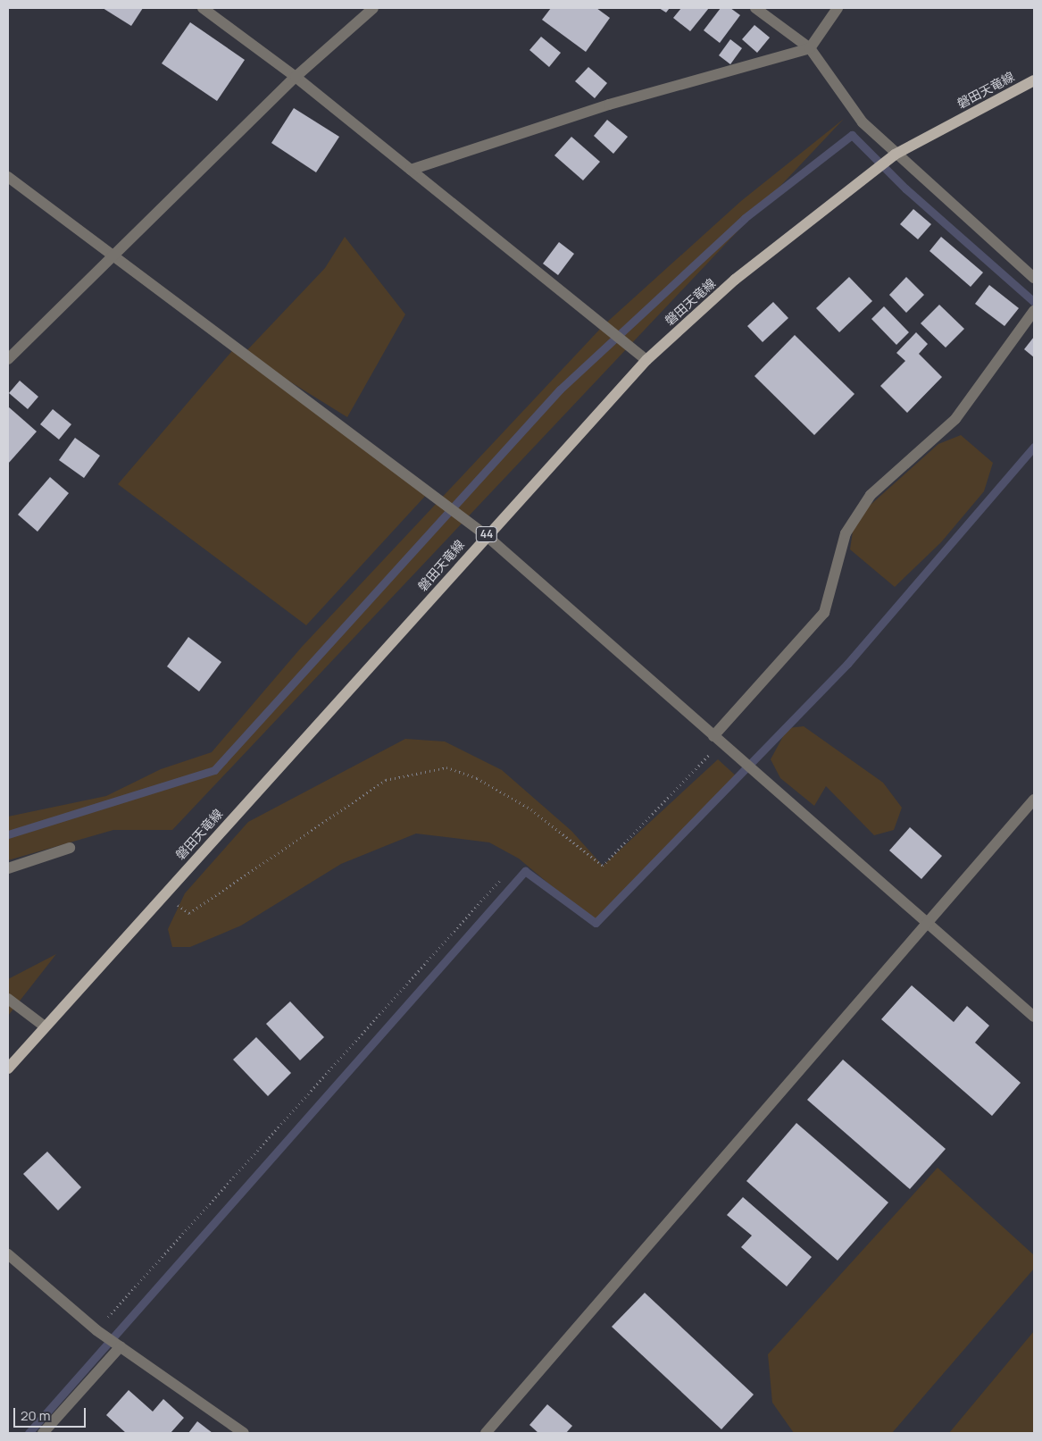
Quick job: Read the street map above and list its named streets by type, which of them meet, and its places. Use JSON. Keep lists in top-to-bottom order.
{
  "streets": {
    "main road": ["磐田天竜線", "44"]
  },
  "scale_bar": "20 m"
}
